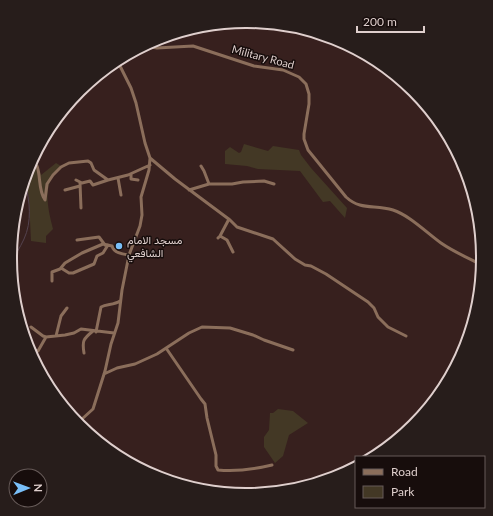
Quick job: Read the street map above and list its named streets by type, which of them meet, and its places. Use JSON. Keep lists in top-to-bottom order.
{
  "streets": {
    "street": ["Military Road"]
  },
  "places": ["مسجد الامام الشافعي"],
  "legend": ["Road", "Park"],
  "scale_bar": "200 m",
  "north": "right"
}
